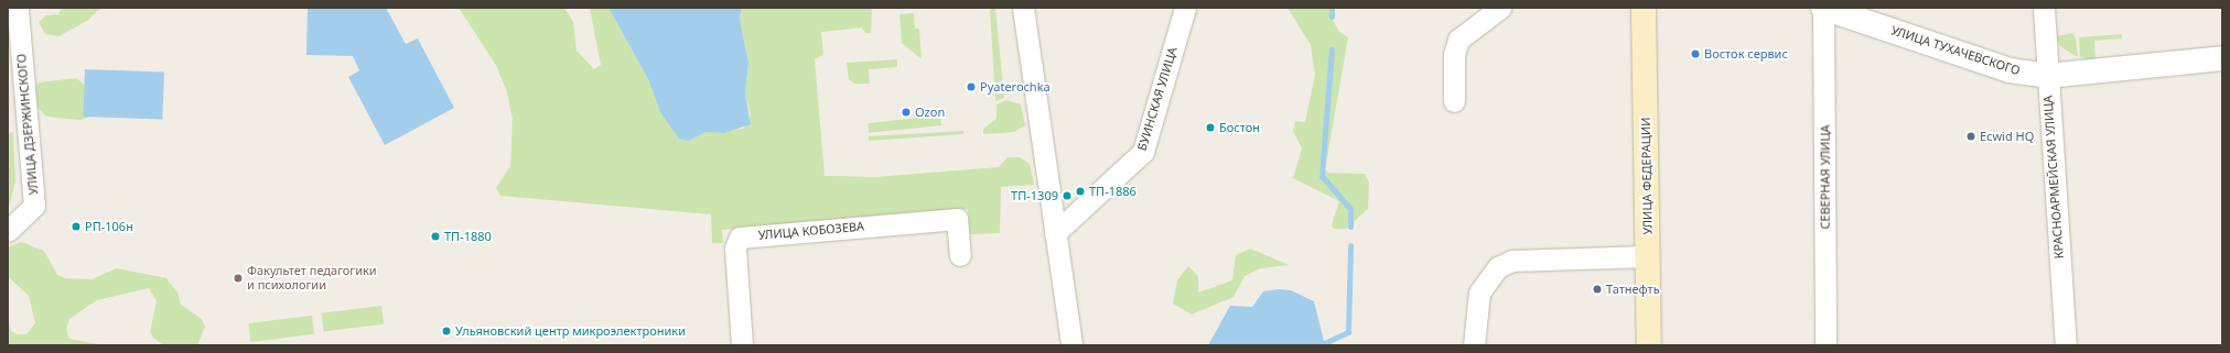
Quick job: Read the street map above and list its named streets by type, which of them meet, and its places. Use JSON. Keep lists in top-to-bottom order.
{
  "streets": {
    "main road": ["УЛИЦА ФЕДЕРАЦИИ"],
    "street": [
      "УЛИЦА ТУХАЧЕВСКОГО",
      "БУИНСКАЯ УЛИЦА",
      "УЛИЦА ДЗЕРЖИНСКОГО",
      "СЕВЕРНАЯ УЛИЦА",
      "КРАСНОАРМЕЙСКАЯ УЛИЦА",
      "УЛИЦА КОБОЗЕВА"
    ]
  },
  "crossings": [
    ["УЛИЦА ТУХАЧЕВСКОГО", "СЕВЕРНАЯ УЛИЦА"],
    ["УЛИЦА ТУХАЧЕВСКОГО", "КРАСНОАРМЕЙСКАЯ УЛИЦА"]
  ],
  "places": [
    "Восток сервис",
    "Pyaterochka",
    "Ozon",
    "Бостон",
    "Ecwid HQ",
    "ТП-1886",
    "ТП-1309",
    "РП-106н",
    "ТП-1880",
    "Факультет педагогики и психологии",
    "Татнефть",
    "Ульяновский центр микроэлектроники"
  ]
}
